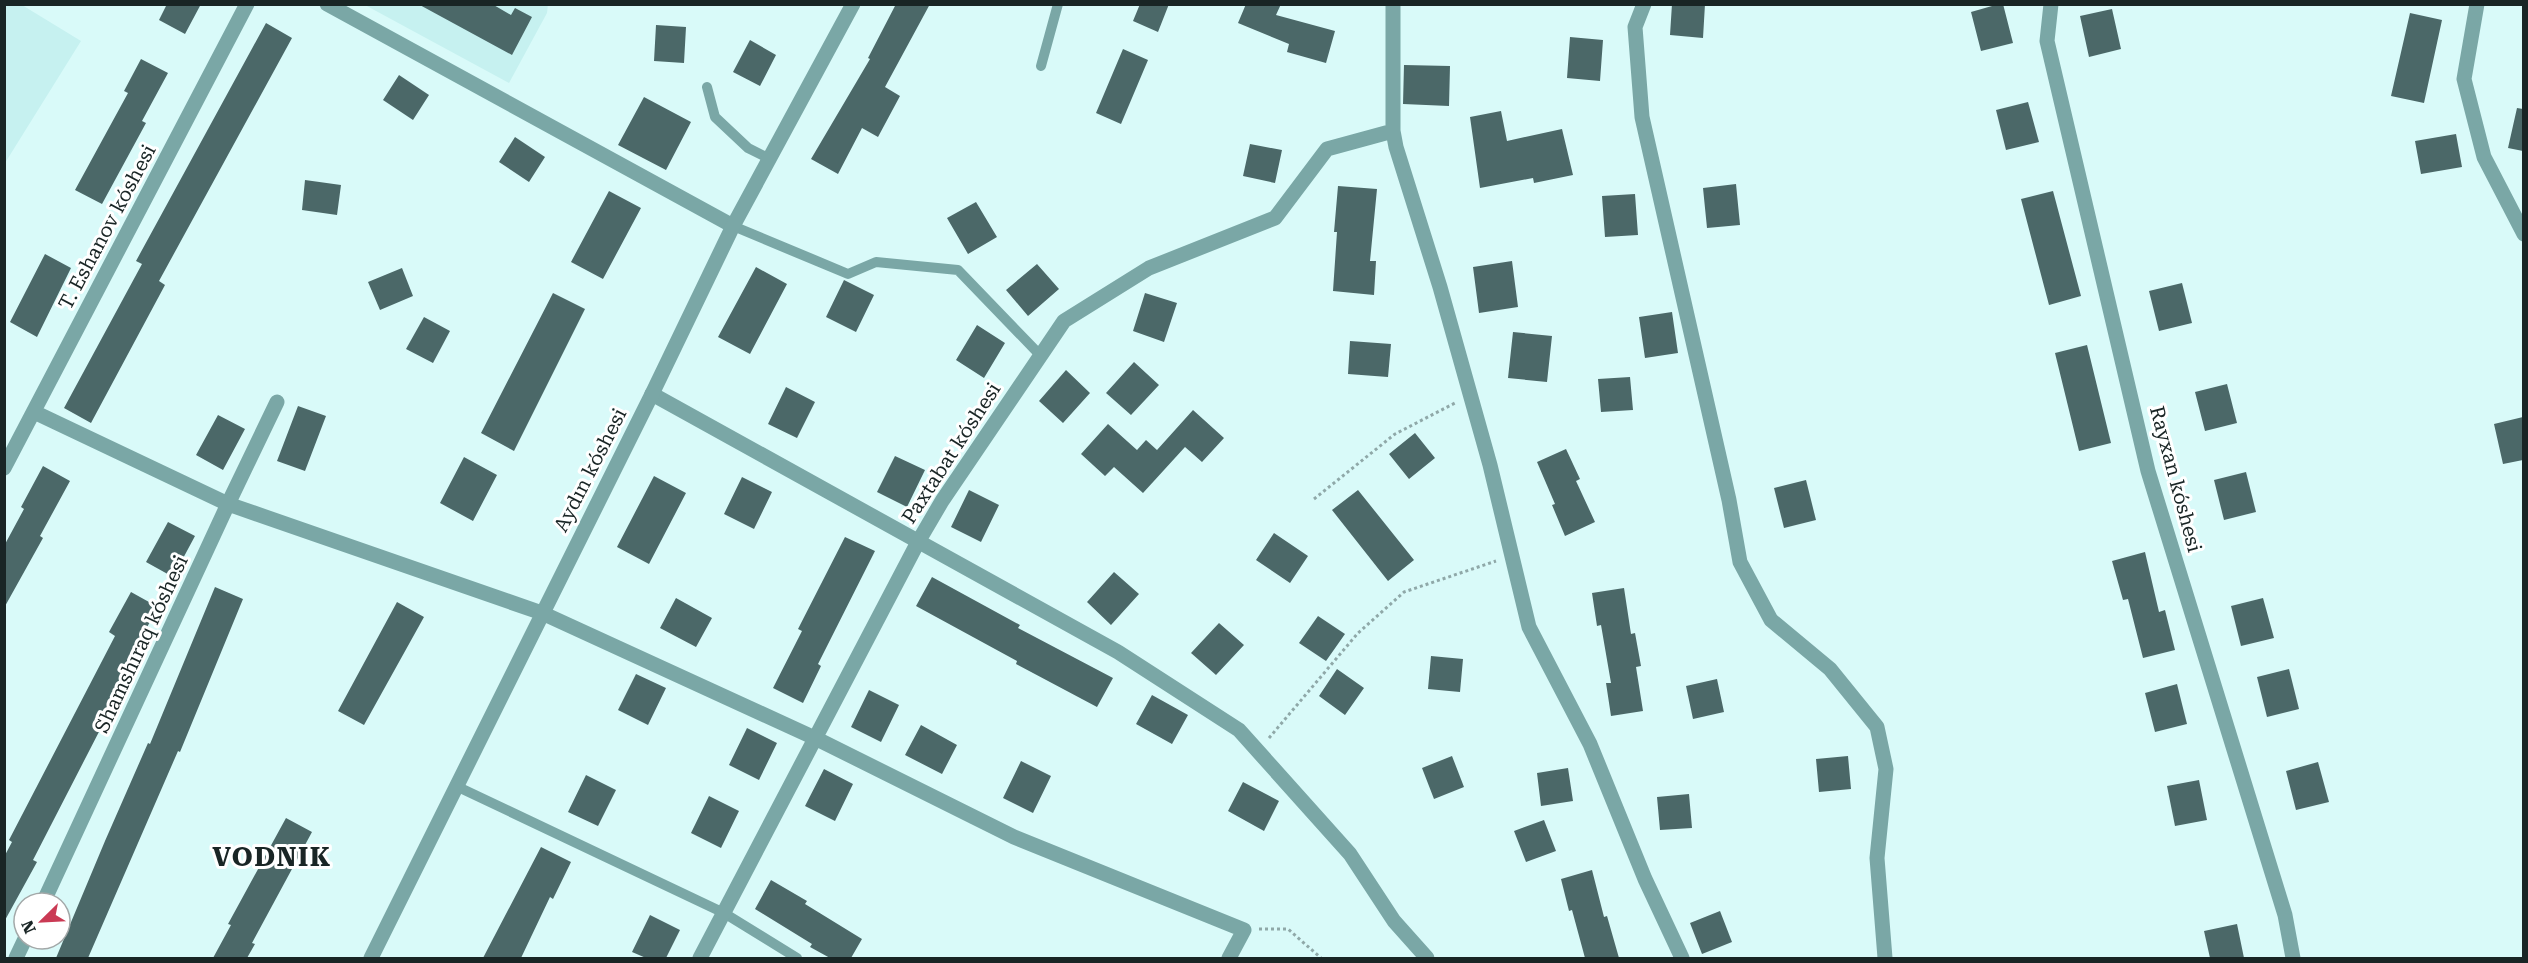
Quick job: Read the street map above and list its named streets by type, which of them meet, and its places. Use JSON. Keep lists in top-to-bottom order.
{
  "streets": {
    "street": [
      "T. Eshanov kóshesi",
      "Paxtabat kóshesi",
      "Aydın kóshesi",
      "Rayxan kóshesi",
      "Shamshıraq kóshesi"
    ]
  },
  "districts": ["VODNIK"],
  "north": "bottom left"
}
